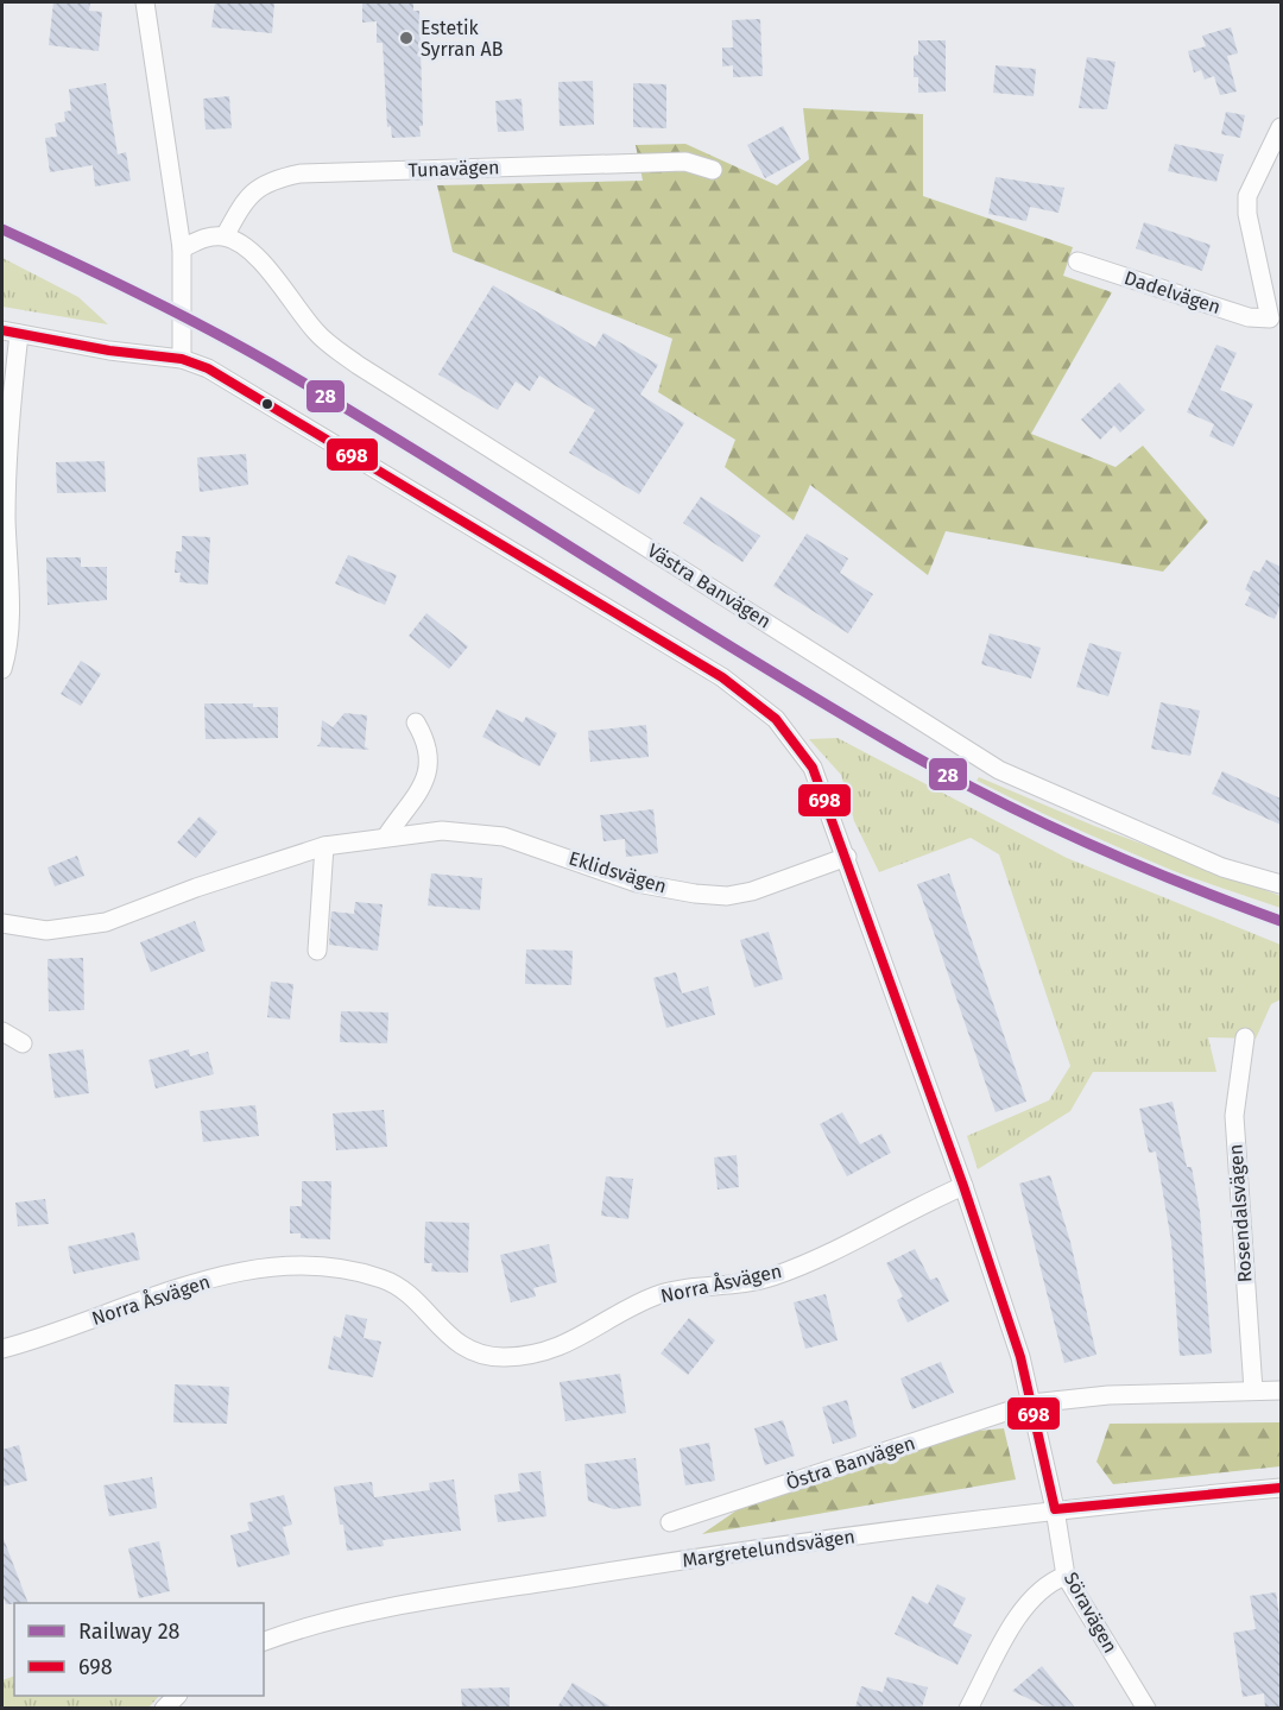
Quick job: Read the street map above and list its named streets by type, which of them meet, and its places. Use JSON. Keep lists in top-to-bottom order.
{
  "streets": {
    "street": [
      "Tunavägen",
      "Dadelvägen",
      "Västra Banvägen",
      "Eklidsvägen",
      "Rosendalsvägen",
      "Norra Åsvägen",
      "Östra Banvägen",
      "Margretelundsvägen",
      "Söravägen"
    ]
  },
  "crossings": [
    ["Tunavägen", "Västra Banvägen"],
    ["Eklidsvägen", "Söravägen"],
    ["Norra Åsvägen", "Söravägen"],
    ["Östra Banvägen", "Söravägen"],
    ["Margretelundsvägen", "Söravägen"]
  ],
  "places": ["Estetik Syrran AB"],
  "lines": ["rail line 28", "transit line 698"],
  "legend": ["Railway 28", "698"]
}
